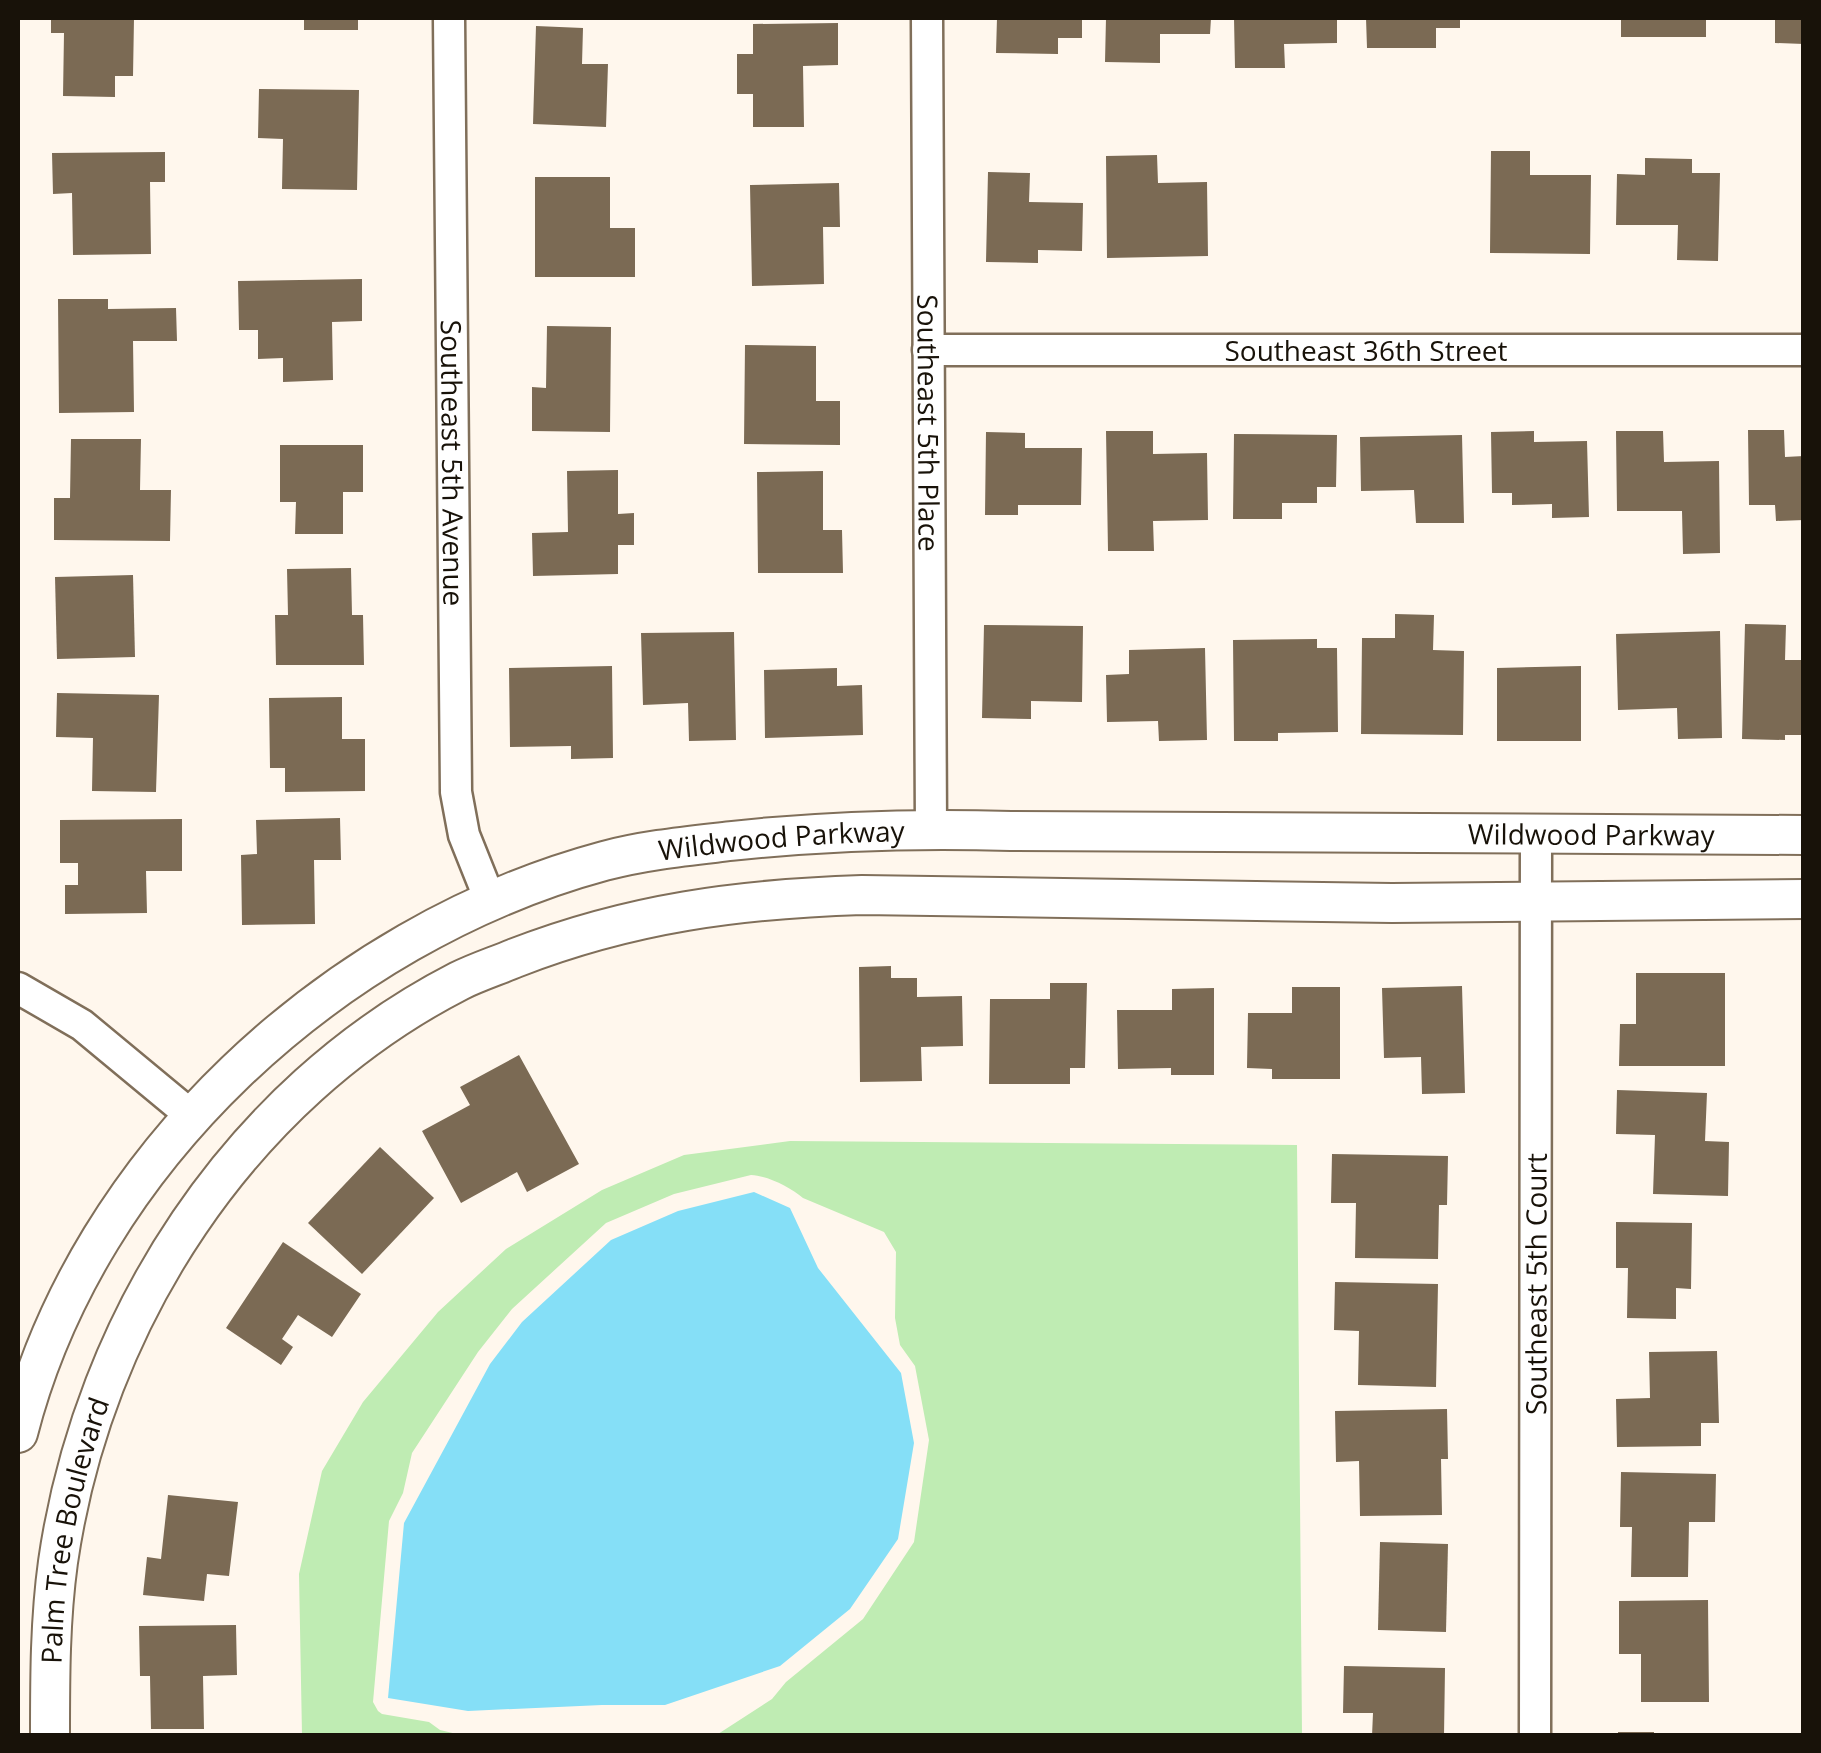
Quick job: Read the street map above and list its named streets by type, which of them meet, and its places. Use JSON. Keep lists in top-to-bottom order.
{
  "streets": {
    "street": [
      "Southeast 36th Street",
      "Southeast 5th Place",
      "Southeast 5th Avenue",
      "Wildwood Parkway",
      "Southeast 5th Court",
      "Palm Tree Boulevard"
    ]
  },
  "crossings": [
    ["Southeast 36th Street", "Southeast 5th Place"],
    ["Southeast 5th Place", "Wildwood Parkway"],
    ["Southeast 5th Avenue", "Wildwood Parkway"],
    ["Wildwood Parkway", "Southeast 5th Court"],
    ["Wildwood Parkway", "Palm Tree Boulevard"]
  ]
}
